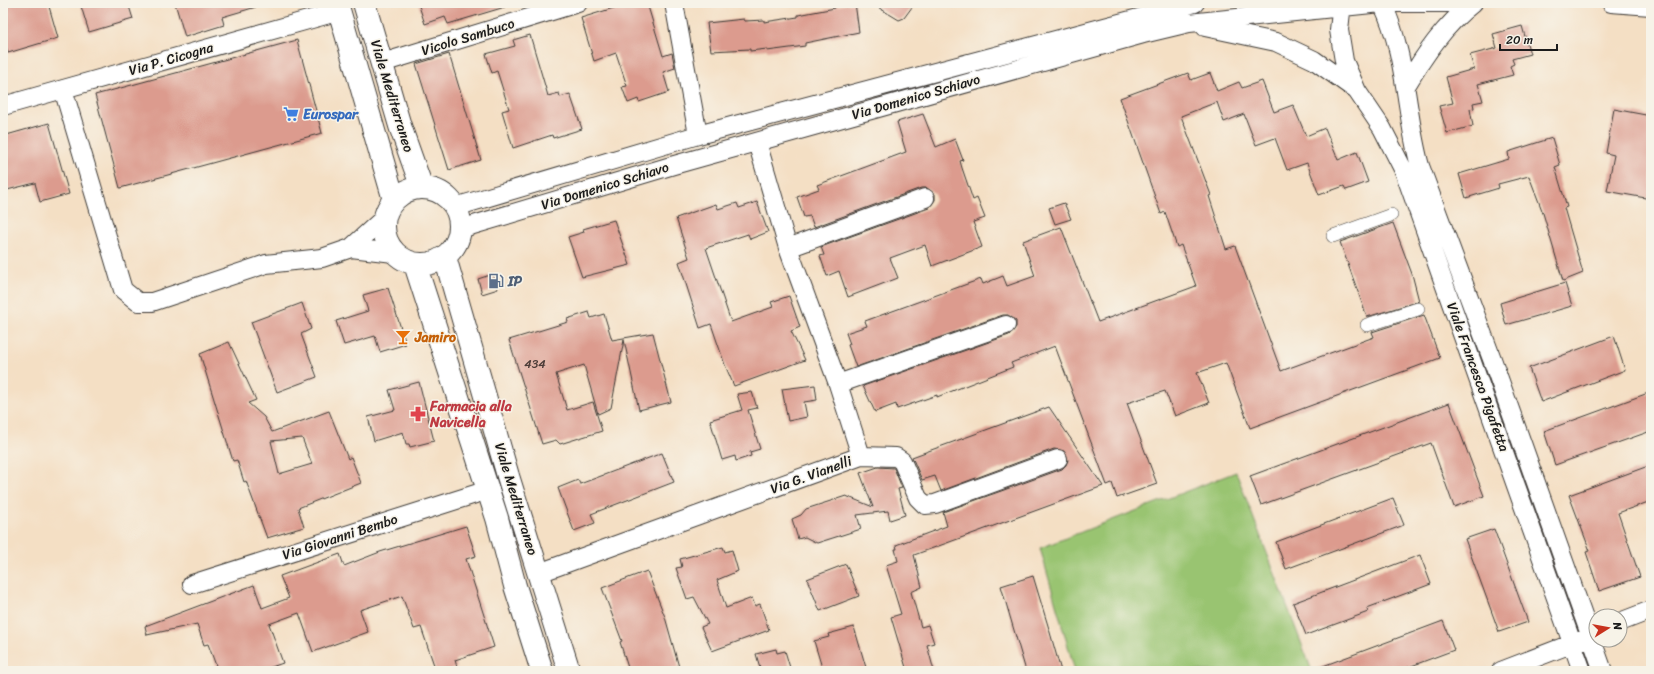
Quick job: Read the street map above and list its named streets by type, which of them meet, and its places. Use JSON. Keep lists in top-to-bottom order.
{
  "streets": {
    "street": [
      "Vicolo Sambuco",
      "Via P. Cicogna",
      "Viale Mediterraneo",
      "Via Domenico Schiavo",
      "Viale Francesco Pigafetta",
      "Via G. Vianelli",
      "Via Giovanni Bembo"
    ]
  },
  "crossings": [
    ["Vicolo Sambuco", "Viale Mediterraneo"],
    ["Via P. Cicogna", "Viale Mediterraneo"],
    ["Viale Mediterraneo", "Via Domenico Schiavo"],
    ["Viale Mediterraneo", "Via G. Vianelli"],
    ["Viale Mediterraneo", "Via Giovanni Bembo"],
    ["Via Domenico Schiavo", "Viale Francesco Pigafetta"],
    ["Via Domenico Schiavo", "Via G. Vianelli"]
  ],
  "places": {
    "supermarket": ["Eurospar"],
    "fuel station": ["IP"],
    "bar": ["Jamiro"],
    "pharmacy": ["Farmacia alla Navicella"]
  },
  "house_numbers": ["434"],
  "scale_bar": "20 m",
  "north": "right"
}
